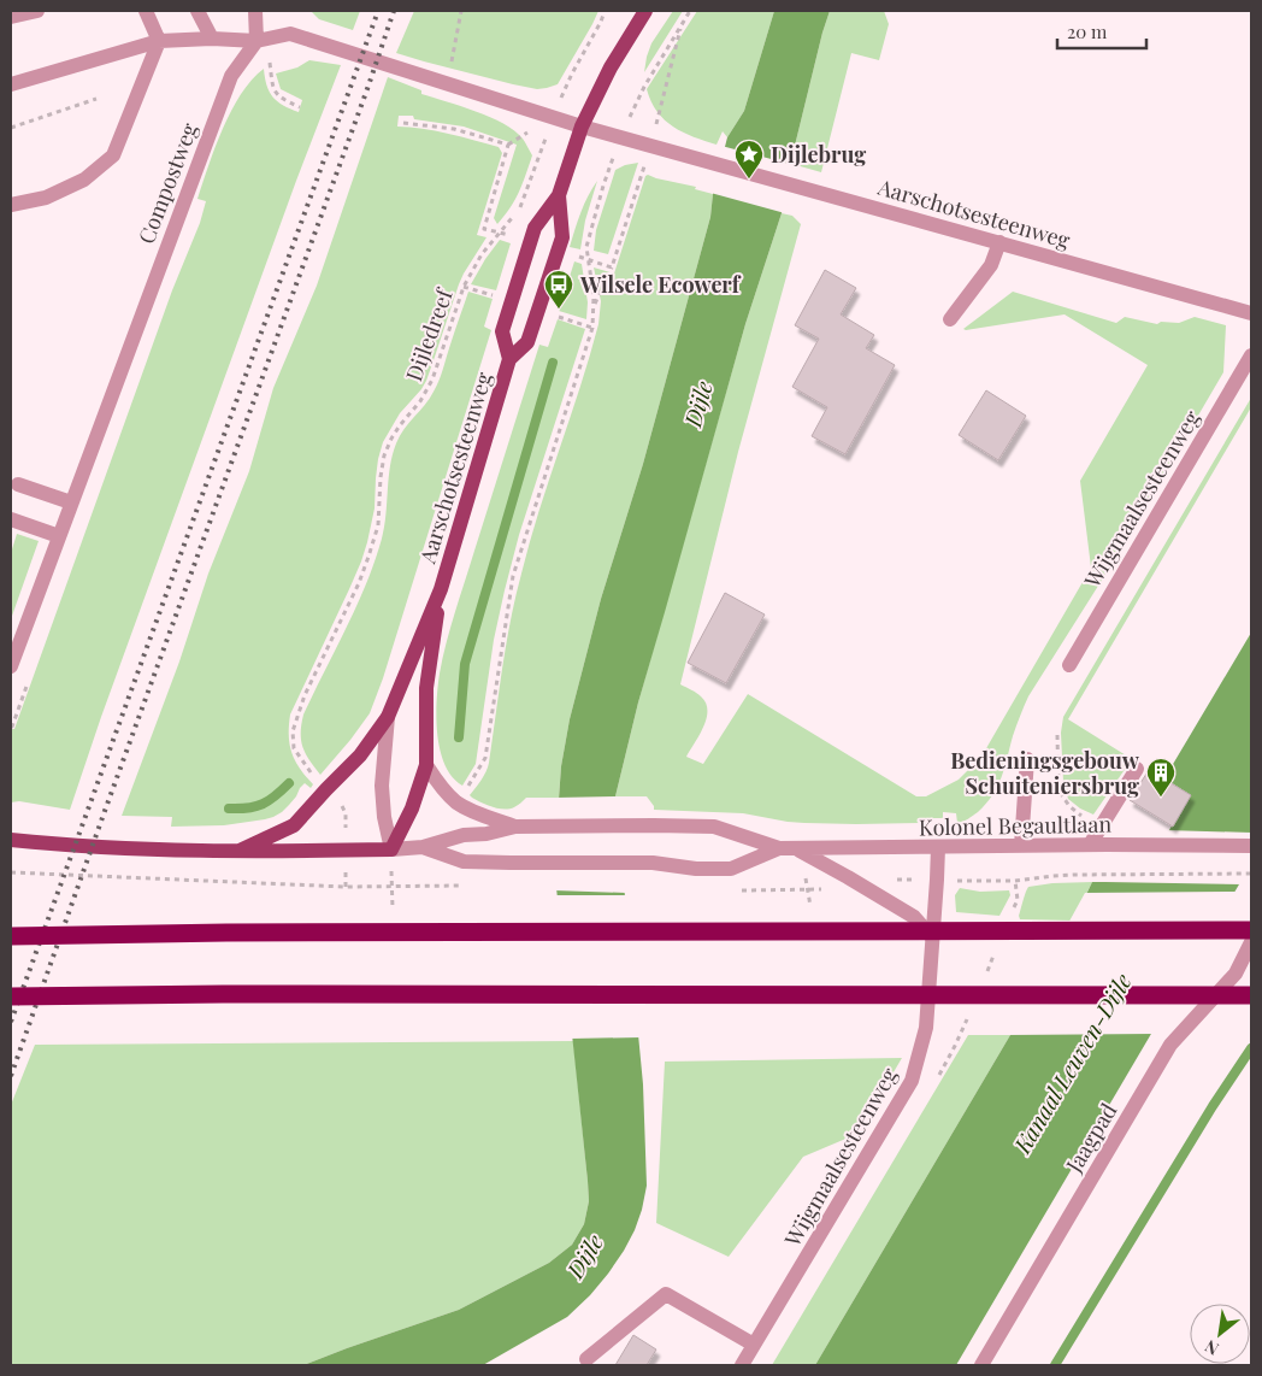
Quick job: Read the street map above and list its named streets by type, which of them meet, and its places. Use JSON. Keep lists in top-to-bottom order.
{
  "streets": {
    "main road": ["Aarschotsesteenweg"],
    "street": [
      "Compostweg",
      "Wijgmaalsesteenweg",
      "Kolonel Begaultlaan",
      "Jaagpad"
    ],
    "path": ["Dijledreef"]
  },
  "crossings": [
    ["Aarschotsesteenweg", "Kolonel Begaultlaan"],
    ["Wijgmaalsesteenweg", "Kolonel Begaultlaan"]
  ],
  "water": ["Dijle", "Kanaal Leuven-Dijle"],
  "places": {
    "place": ["Dijlebrug"],
    "bus stop": ["Wilsele Ecowerf"],
    "building": ["Bedieningsgebouw Schuiteniersbrug"]
  },
  "scale_bar": "20 m",
  "north": "bottom left"
}
